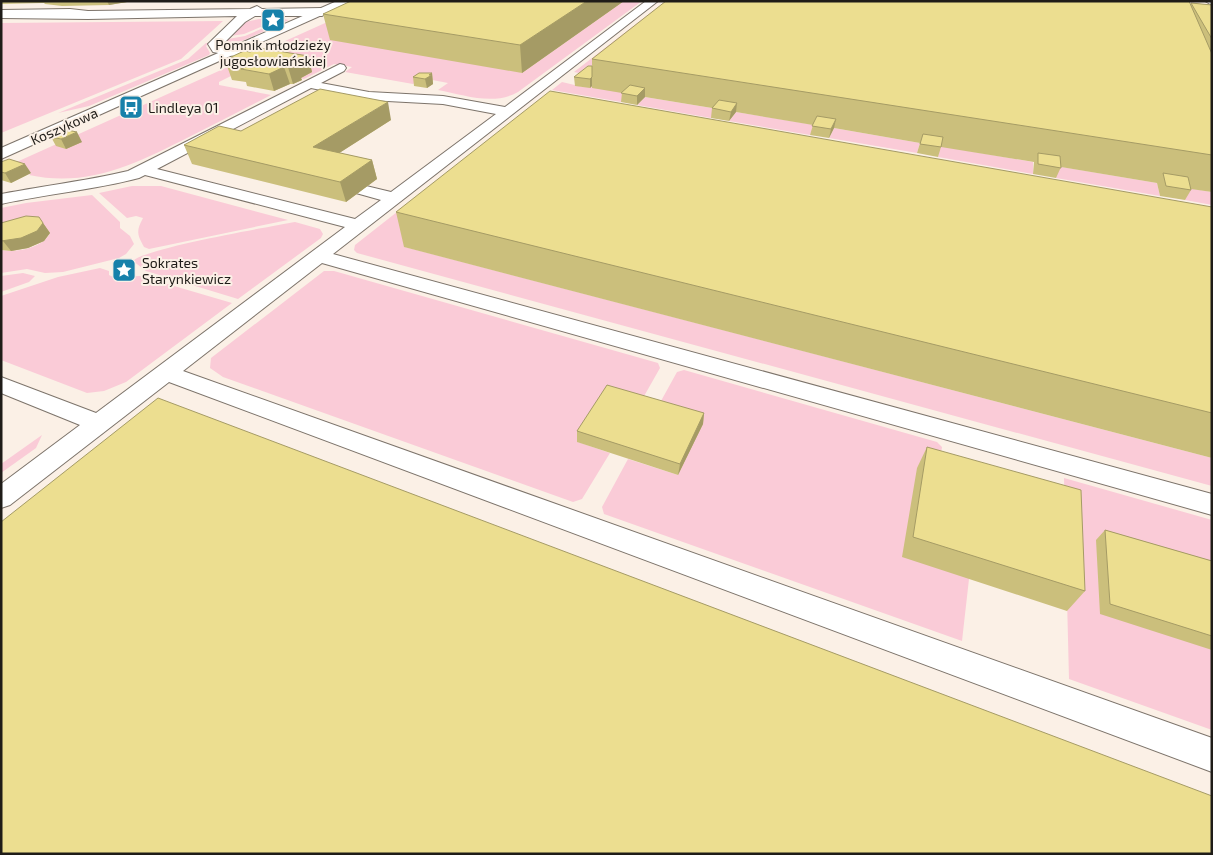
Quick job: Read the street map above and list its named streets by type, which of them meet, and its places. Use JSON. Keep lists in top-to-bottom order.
{
  "streets": {
    "street": ["Koszykowa"]
  },
  "places": {
    "place": ["Pomnik młodzieży jugosłowiańskiej", "Sokrates Starynkiewicz"],
    "bus stop": ["Lindleya 01"]
  }
}
